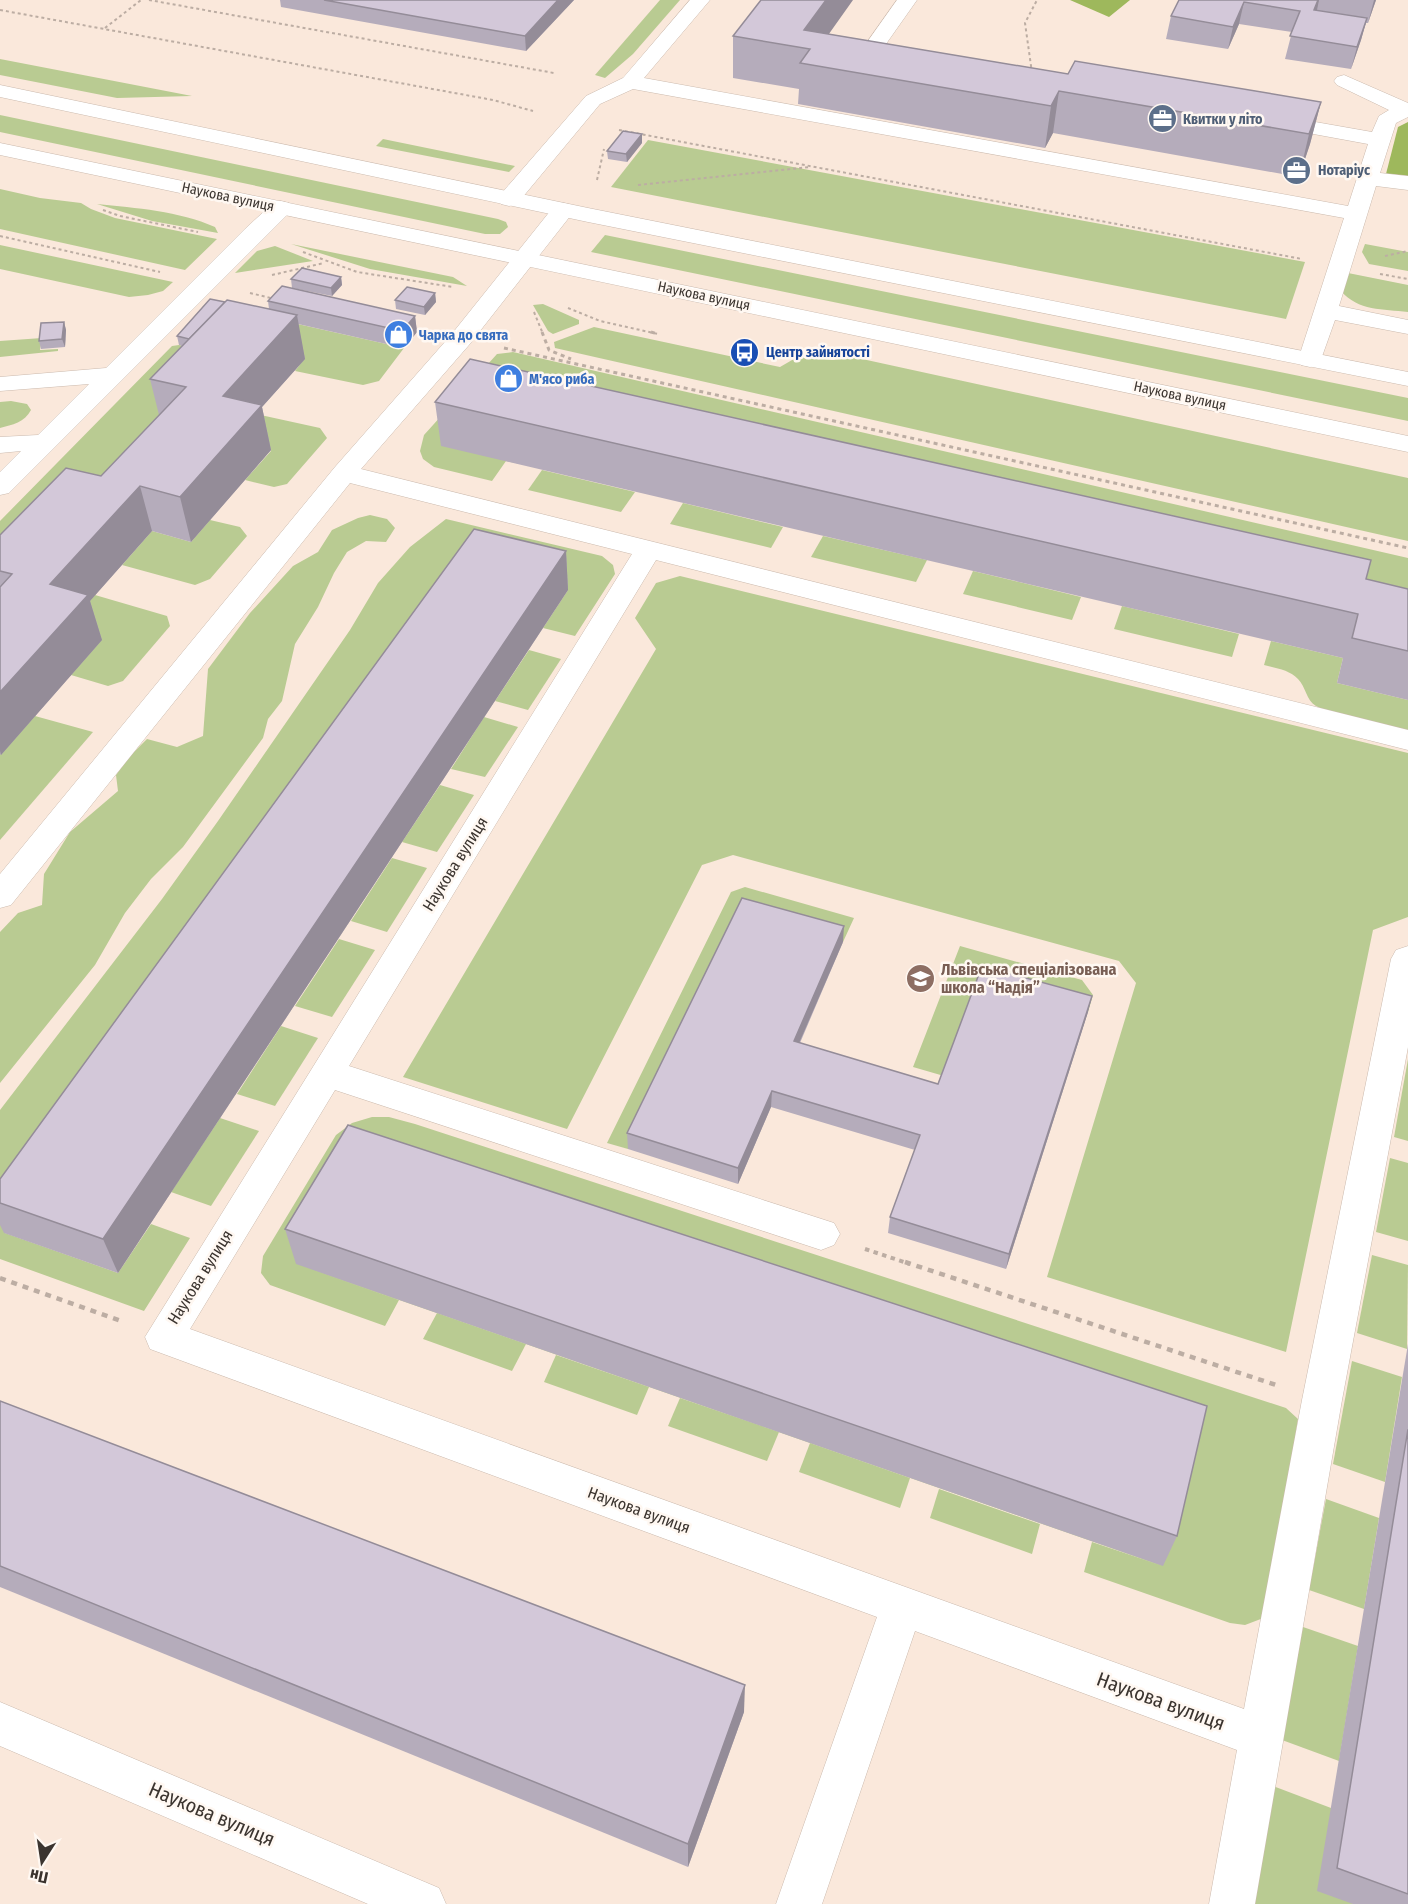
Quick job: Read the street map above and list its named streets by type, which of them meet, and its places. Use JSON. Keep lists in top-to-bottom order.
{
  "streets": {
    "main road": ["Наукова вулиця"]
  },
  "places": {
    "office": ["Квитки у літо", "Нотаріус"],
    "shop": ["Чарка до свята", "М'ясо риба"],
    "bus stop": ["Центр зайнятості"],
    "school or university": ["Львівська спеціалізована школа “Надія”"]
  },
  "north": "bottom"
}
